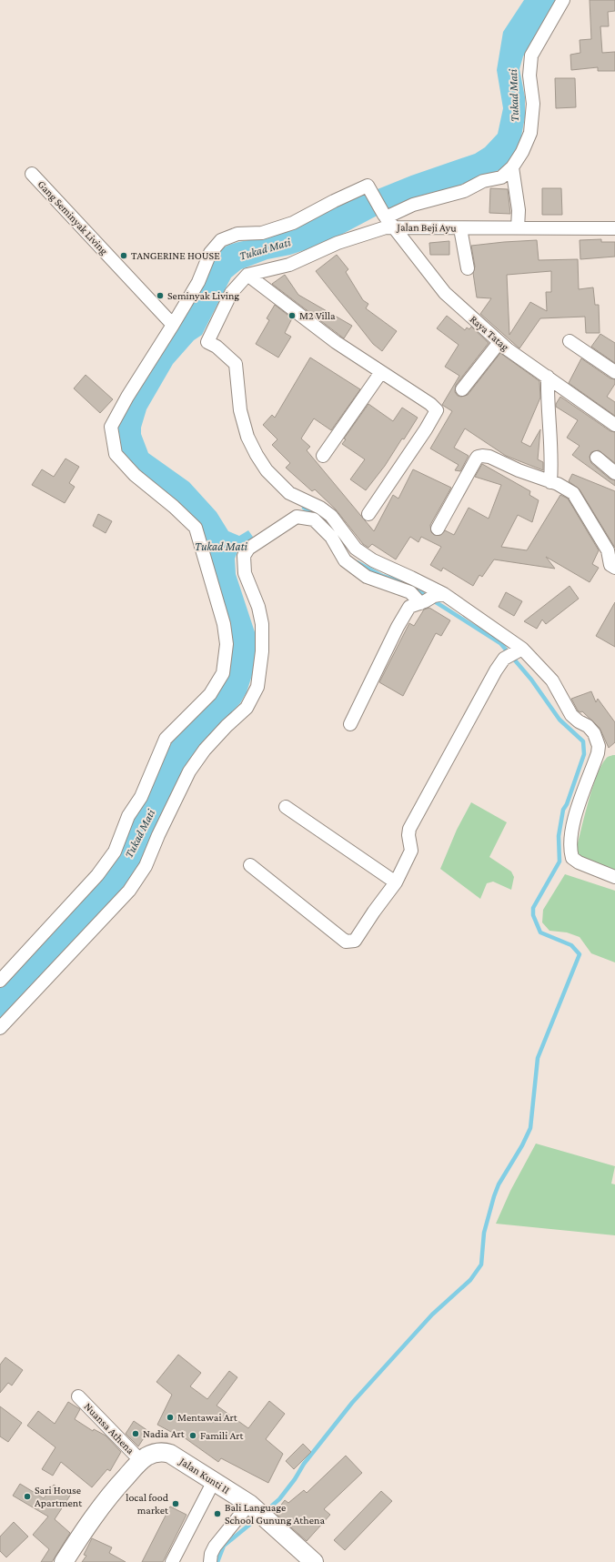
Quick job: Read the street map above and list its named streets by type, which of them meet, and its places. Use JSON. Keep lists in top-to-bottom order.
{
  "streets": {
    "street": [
      "Gang Seminyak Living",
      "Jalan Beji Ayu",
      "Raya Tatag",
      "Nuansa Athena",
      "Jalan Kunti II"
    ]
  },
  "crossings": [
    ["Gang Seminyak Living", "Raya Tatag"],
    ["Jalan Beji Ayu", "Raya Tatag"],
    ["Nuansa Athena", "Jalan Kunti II"]
  ],
  "water": ["Tukad Mati"],
  "places": [
    "TANGERINE HOUSE",
    "Seminyak Living",
    "M2 Villa",
    "Mentawai Art",
    "Nadia Art",
    "Famili Art",
    "Sari House Apartment",
    "local food market",
    "Bali Language School Gunung Athena"
  ]
}
